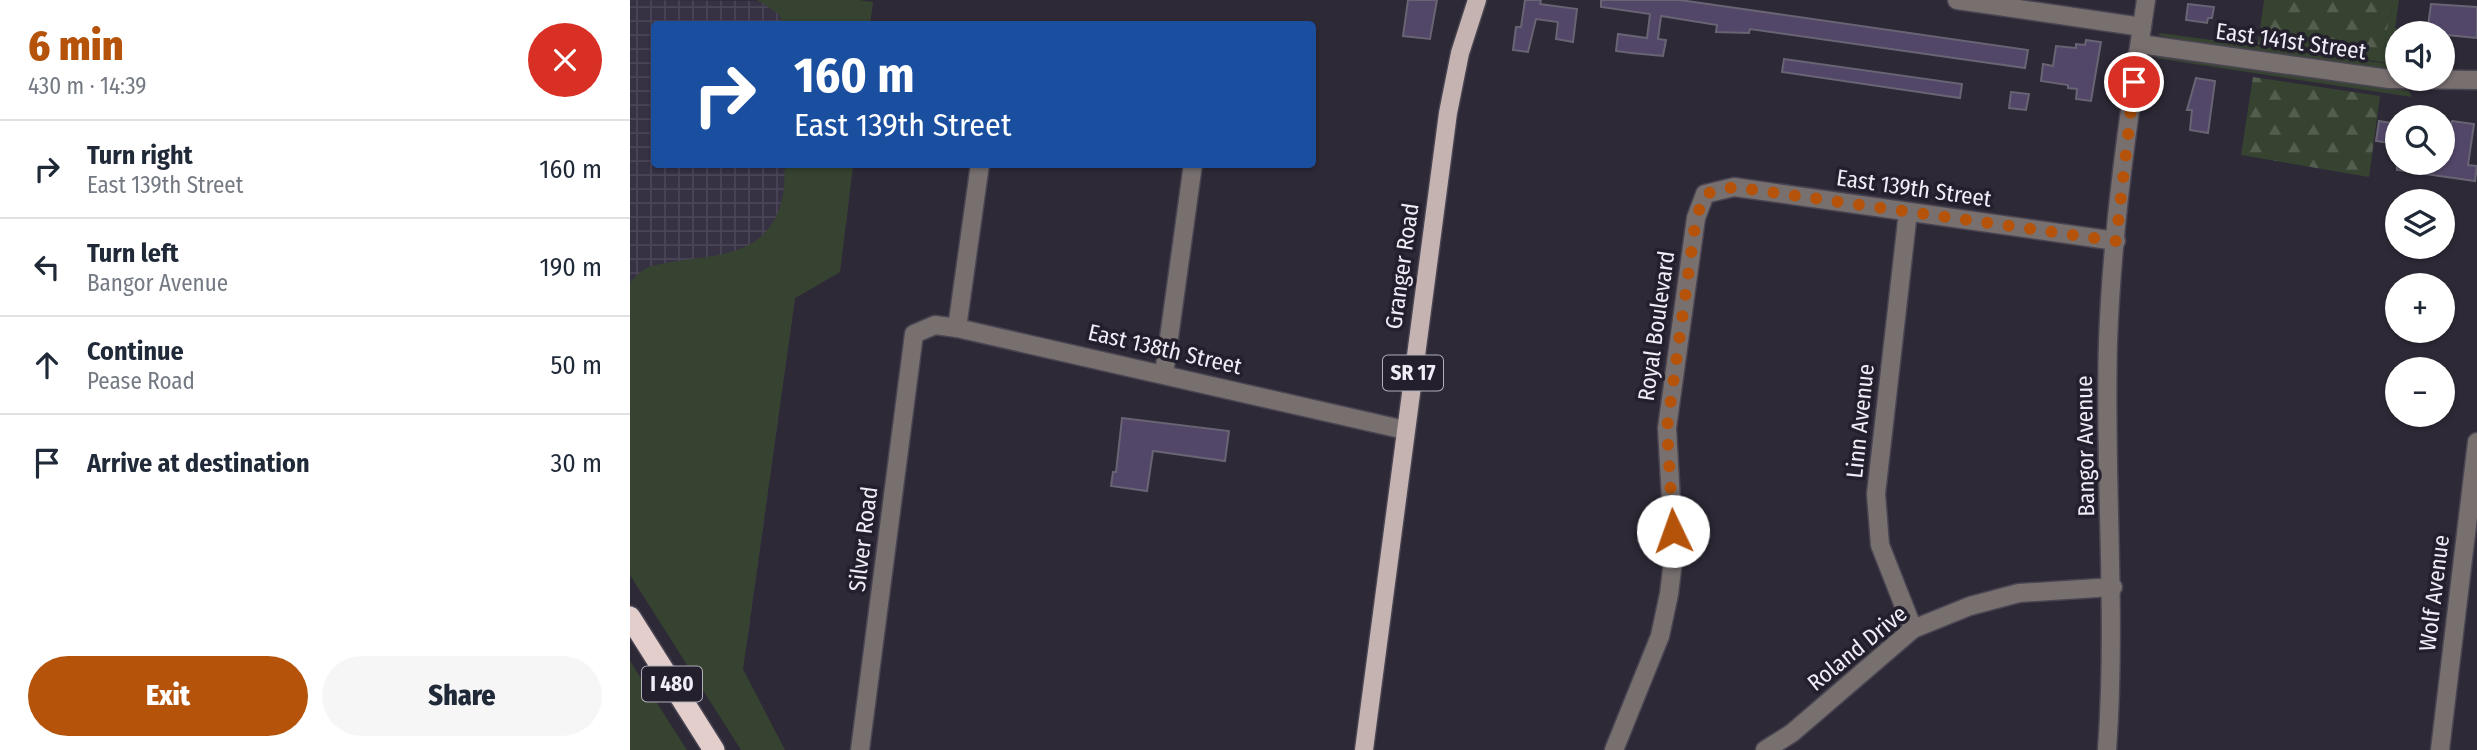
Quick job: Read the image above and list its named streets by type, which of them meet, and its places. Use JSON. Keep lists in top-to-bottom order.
{
  "streets": {
    "highway": ["I 480"],
    "main road": ["Granger Road", "SR 17"],
    "street": [
      "East 141st Street",
      "East 139th Street",
      "Royal Boulevard",
      "East 138th Street",
      "Linn Avenue",
      "Bangor Avenue",
      "Silver Road",
      "Wolf Avenue",
      "Roland Drive"
    ]
  },
  "crossings": [
    ["East 141st Street", "Bangor Avenue"],
    ["East 139th Street", "Royal Boulevard"],
    ["East 139th Street", "Linn Avenue"],
    ["East 139th Street", "Bangor Avenue"],
    ["Granger Road", "East 138th Street"],
    ["East 138th Street", "Silver Road"],
    ["Linn Avenue", "Roland Drive"],
    ["Bangor Avenue", "Roland Drive"]
  ],
  "page": {
    "heading": ["6 min", "430 m · 14:39"],
    "map_buttons": ["+", "−"],
    "turn": ["160 m", "East 139th Street"],
    "list": [
      {
        "name": "Turn right",
        "note": "East 139th Street",
        "value": "160 m"
      },
      {
        "name": "Turn left",
        "note": "Bangor Avenue",
        "value": "190 m"
      },
      {
        "name": "Continue",
        "note": "Pease Road",
        "value": "50 m"
      },
      {
        "name": "Arrive at destination",
        "value": "30 m"
      }
    ],
    "buttons": ["Exit", "Share"]
  }
}
